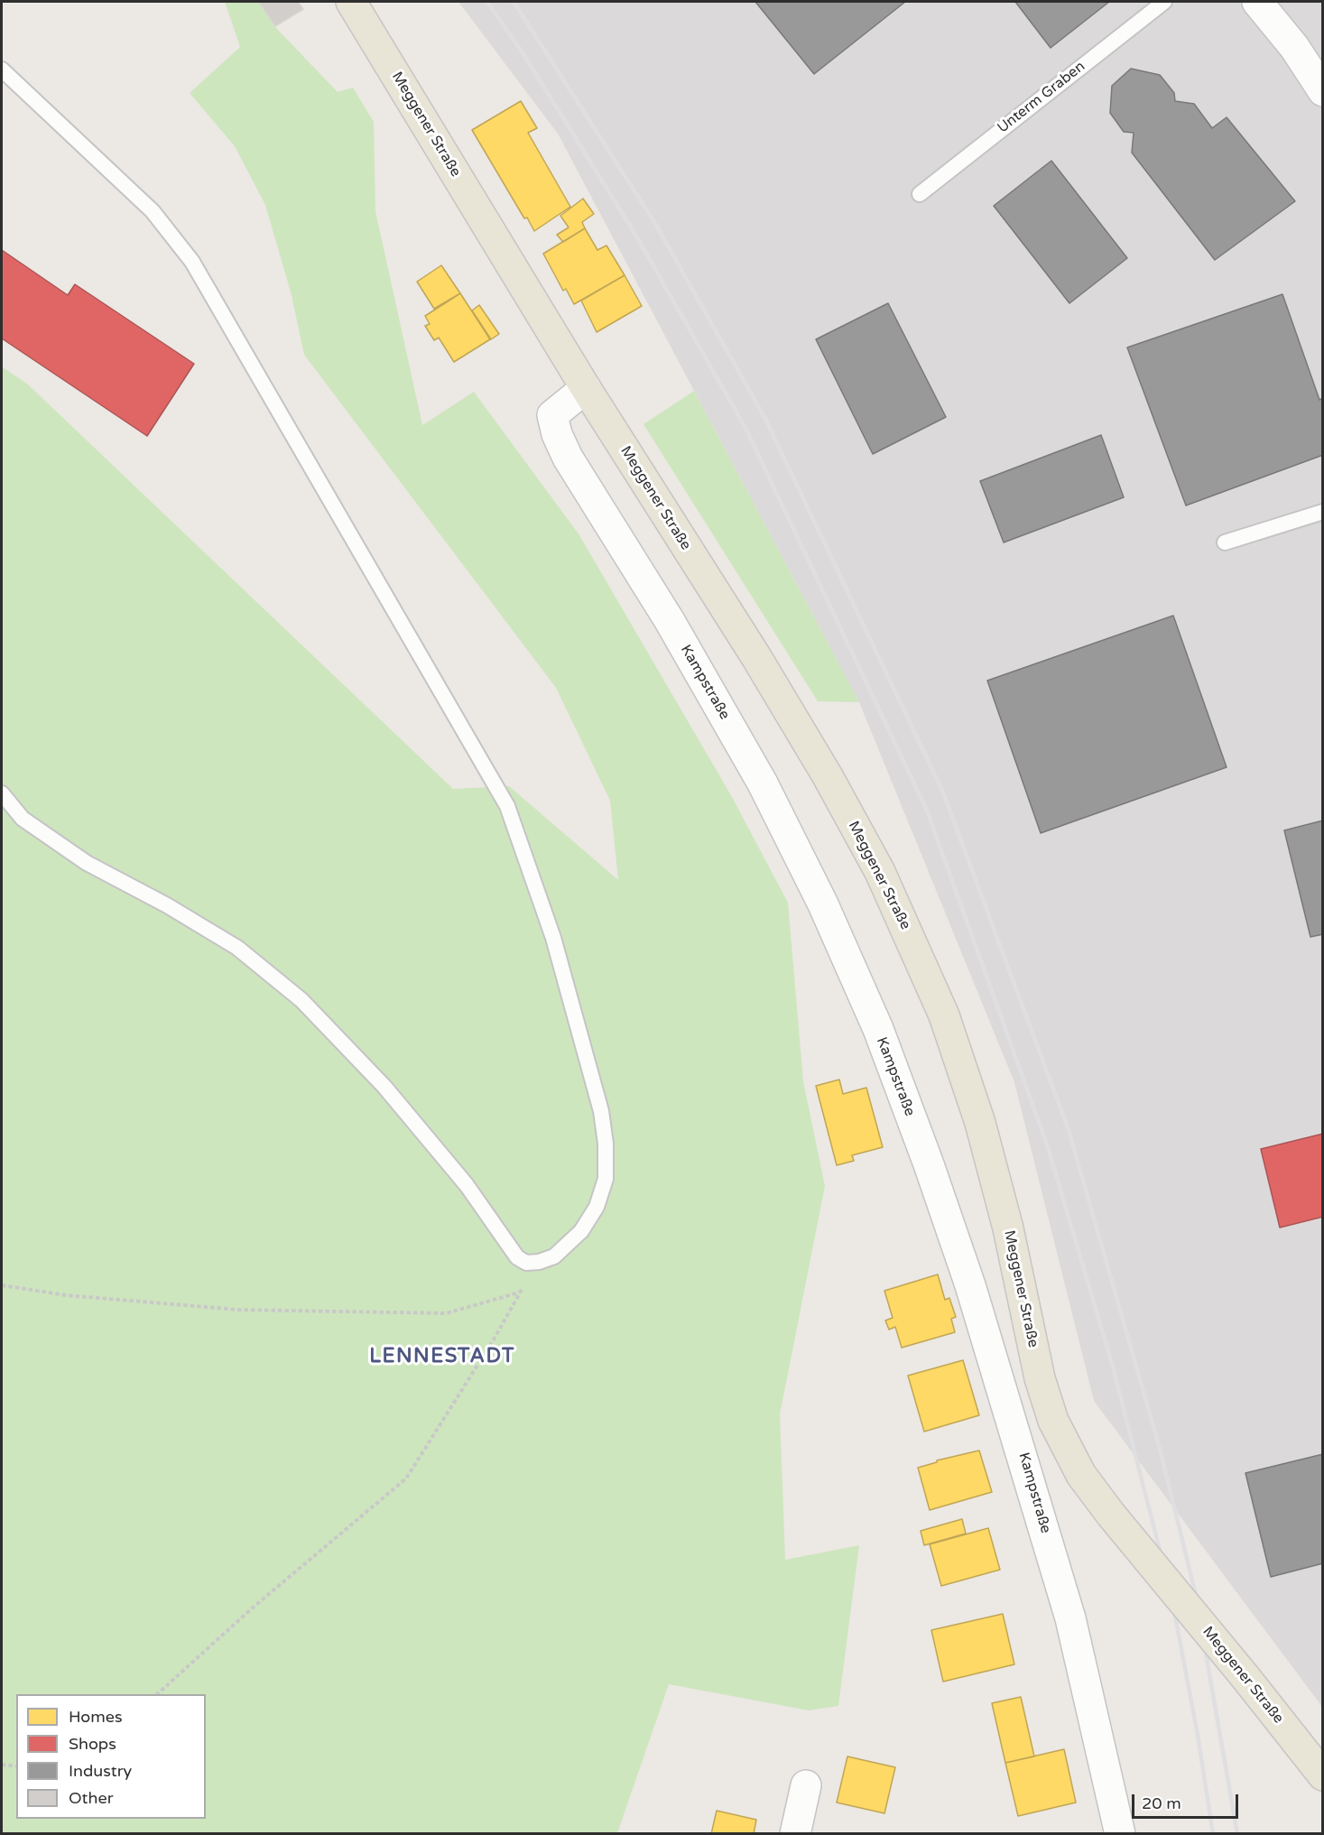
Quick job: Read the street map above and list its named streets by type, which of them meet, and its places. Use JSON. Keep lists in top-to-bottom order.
{
  "streets": {
    "main road": ["Meggener Straße"],
    "street": ["Kampstraße"],
    "lane": ["Unterm Graben"]
  },
  "crossings": [
    ["Meggener Straße", "Kampstraße"]
  ],
  "districts": ["LENNESTADT"],
  "legend": [
    "Homes",
    "Shops",
    "Industry",
    "Other"
  ],
  "scale_bar": "20 m"
}
